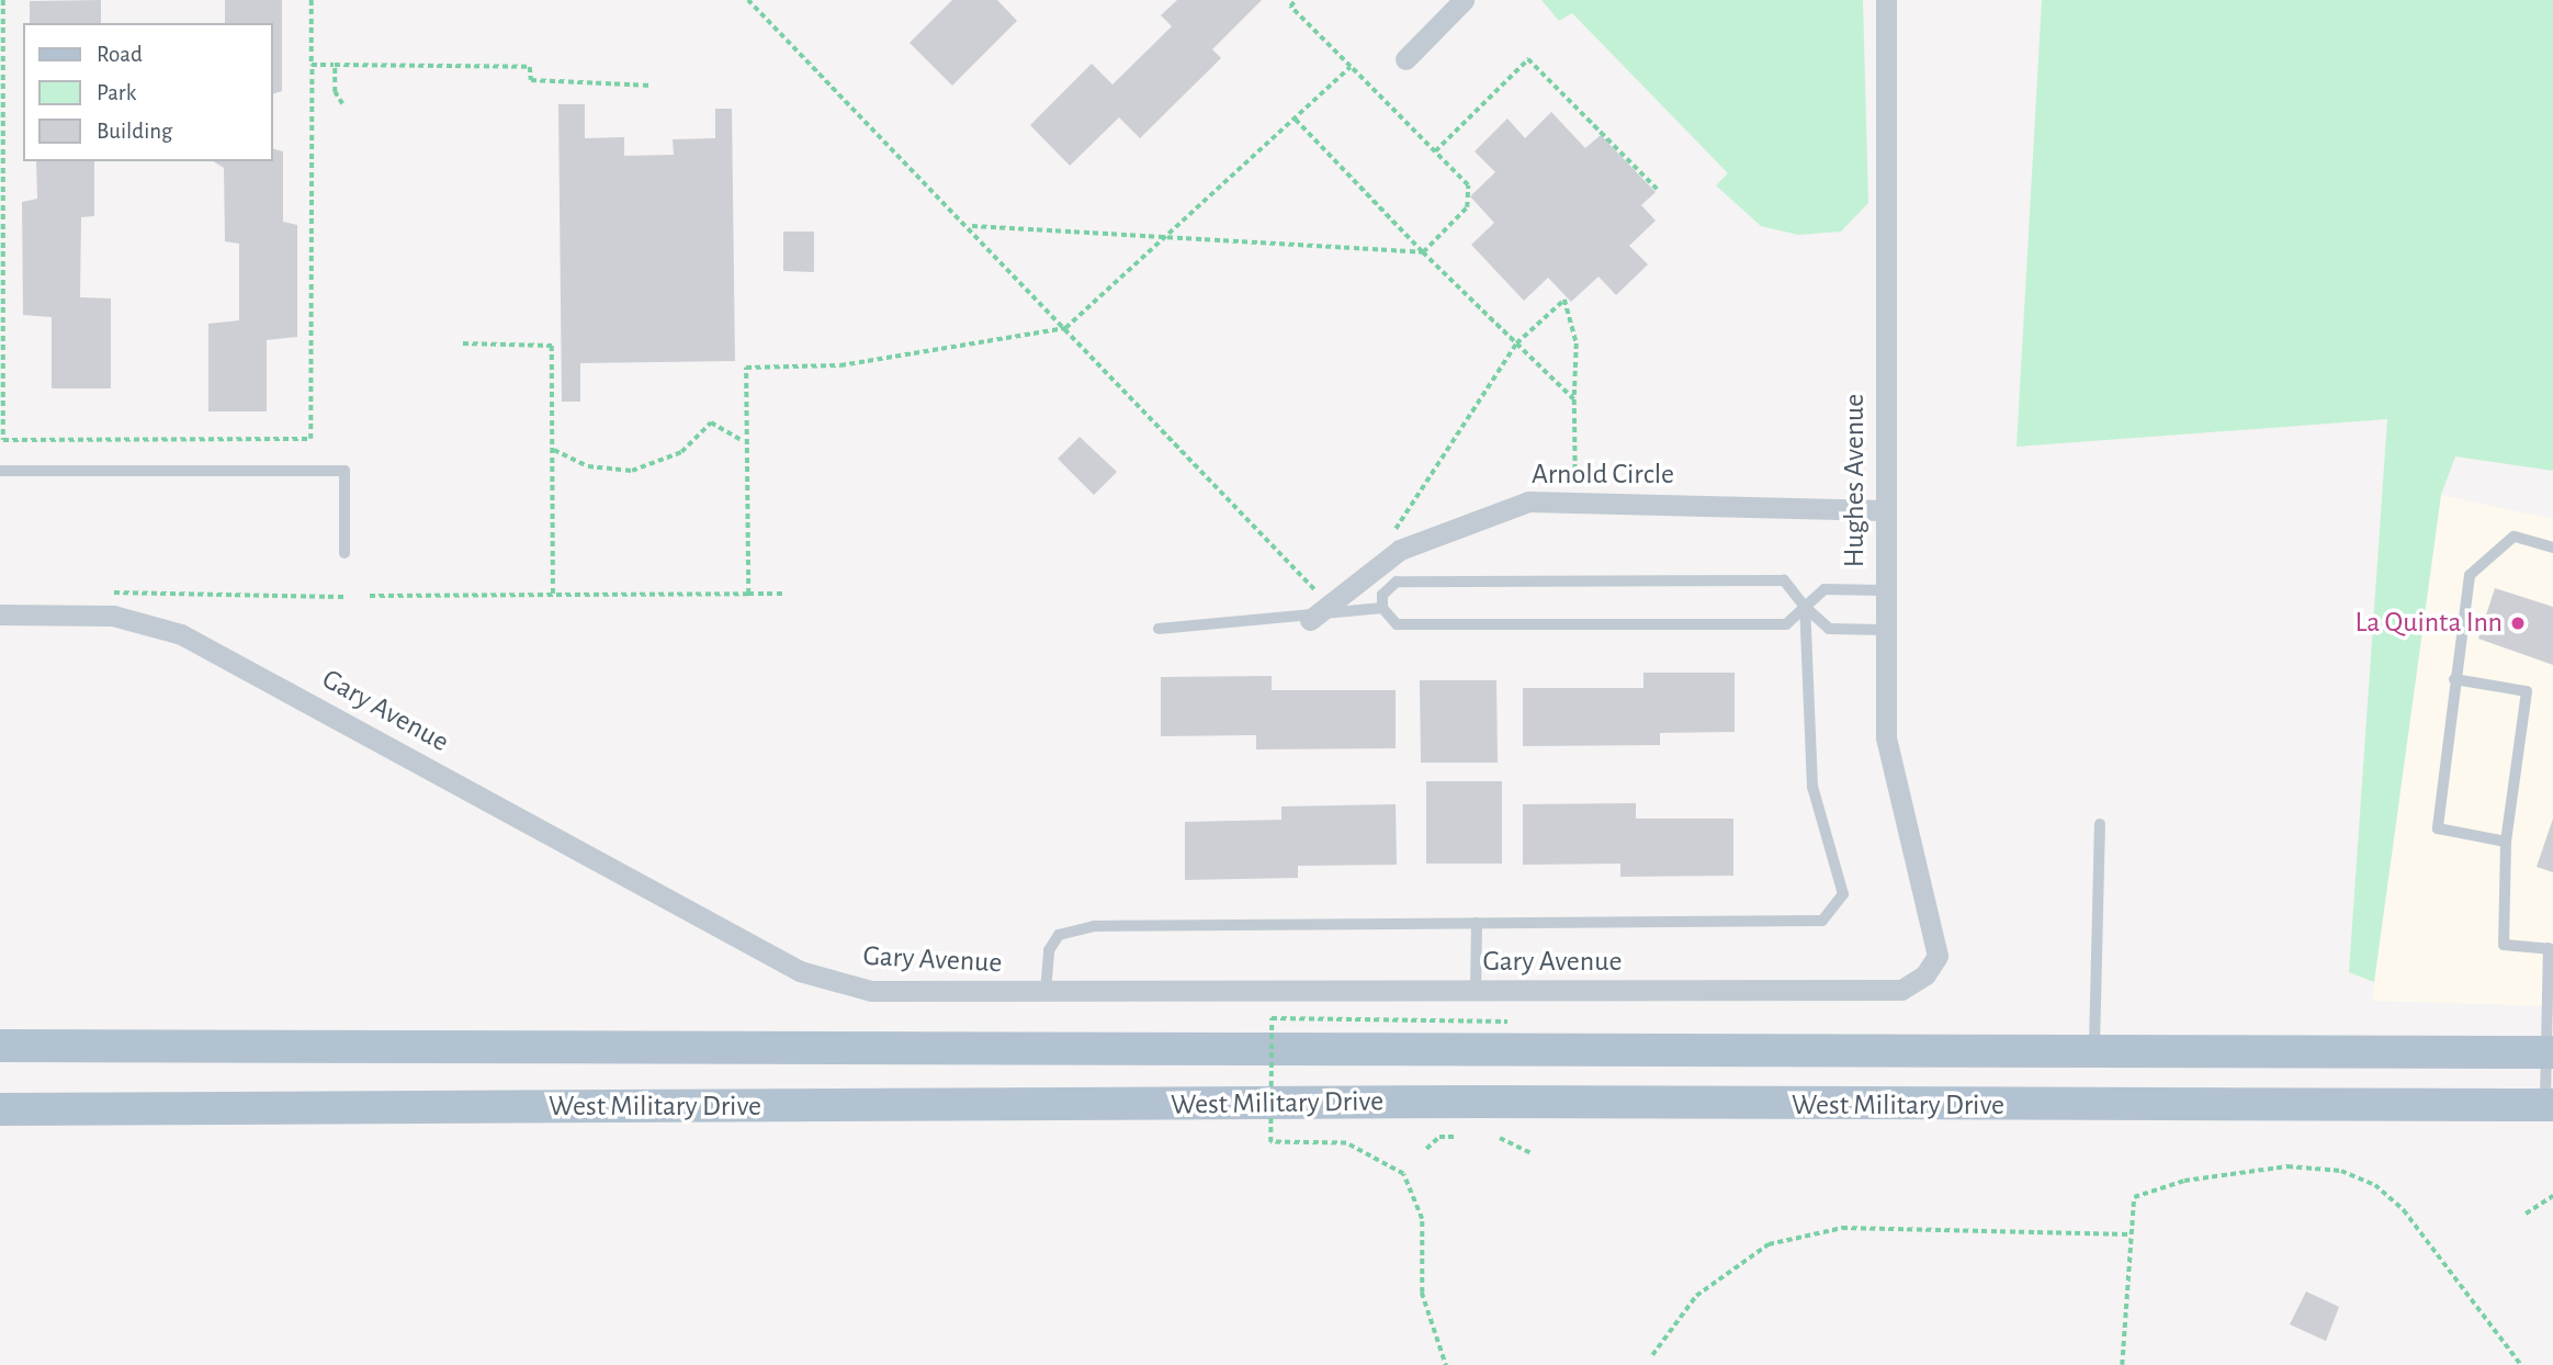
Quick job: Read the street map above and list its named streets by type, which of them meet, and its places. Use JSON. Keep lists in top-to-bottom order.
{
  "streets": {
    "main road": ["West Military Drive"],
    "street": ["Arnold Circle", "Hughes Avenue", "Gary Avenue"]
  },
  "crossings": [
    ["Arnold Circle", "Hughes Avenue"],
    ["Hughes Avenue", "Gary Avenue"]
  ],
  "places": ["La Quinta Inn"],
  "legend": ["Road", "Park", "Building"]
}
